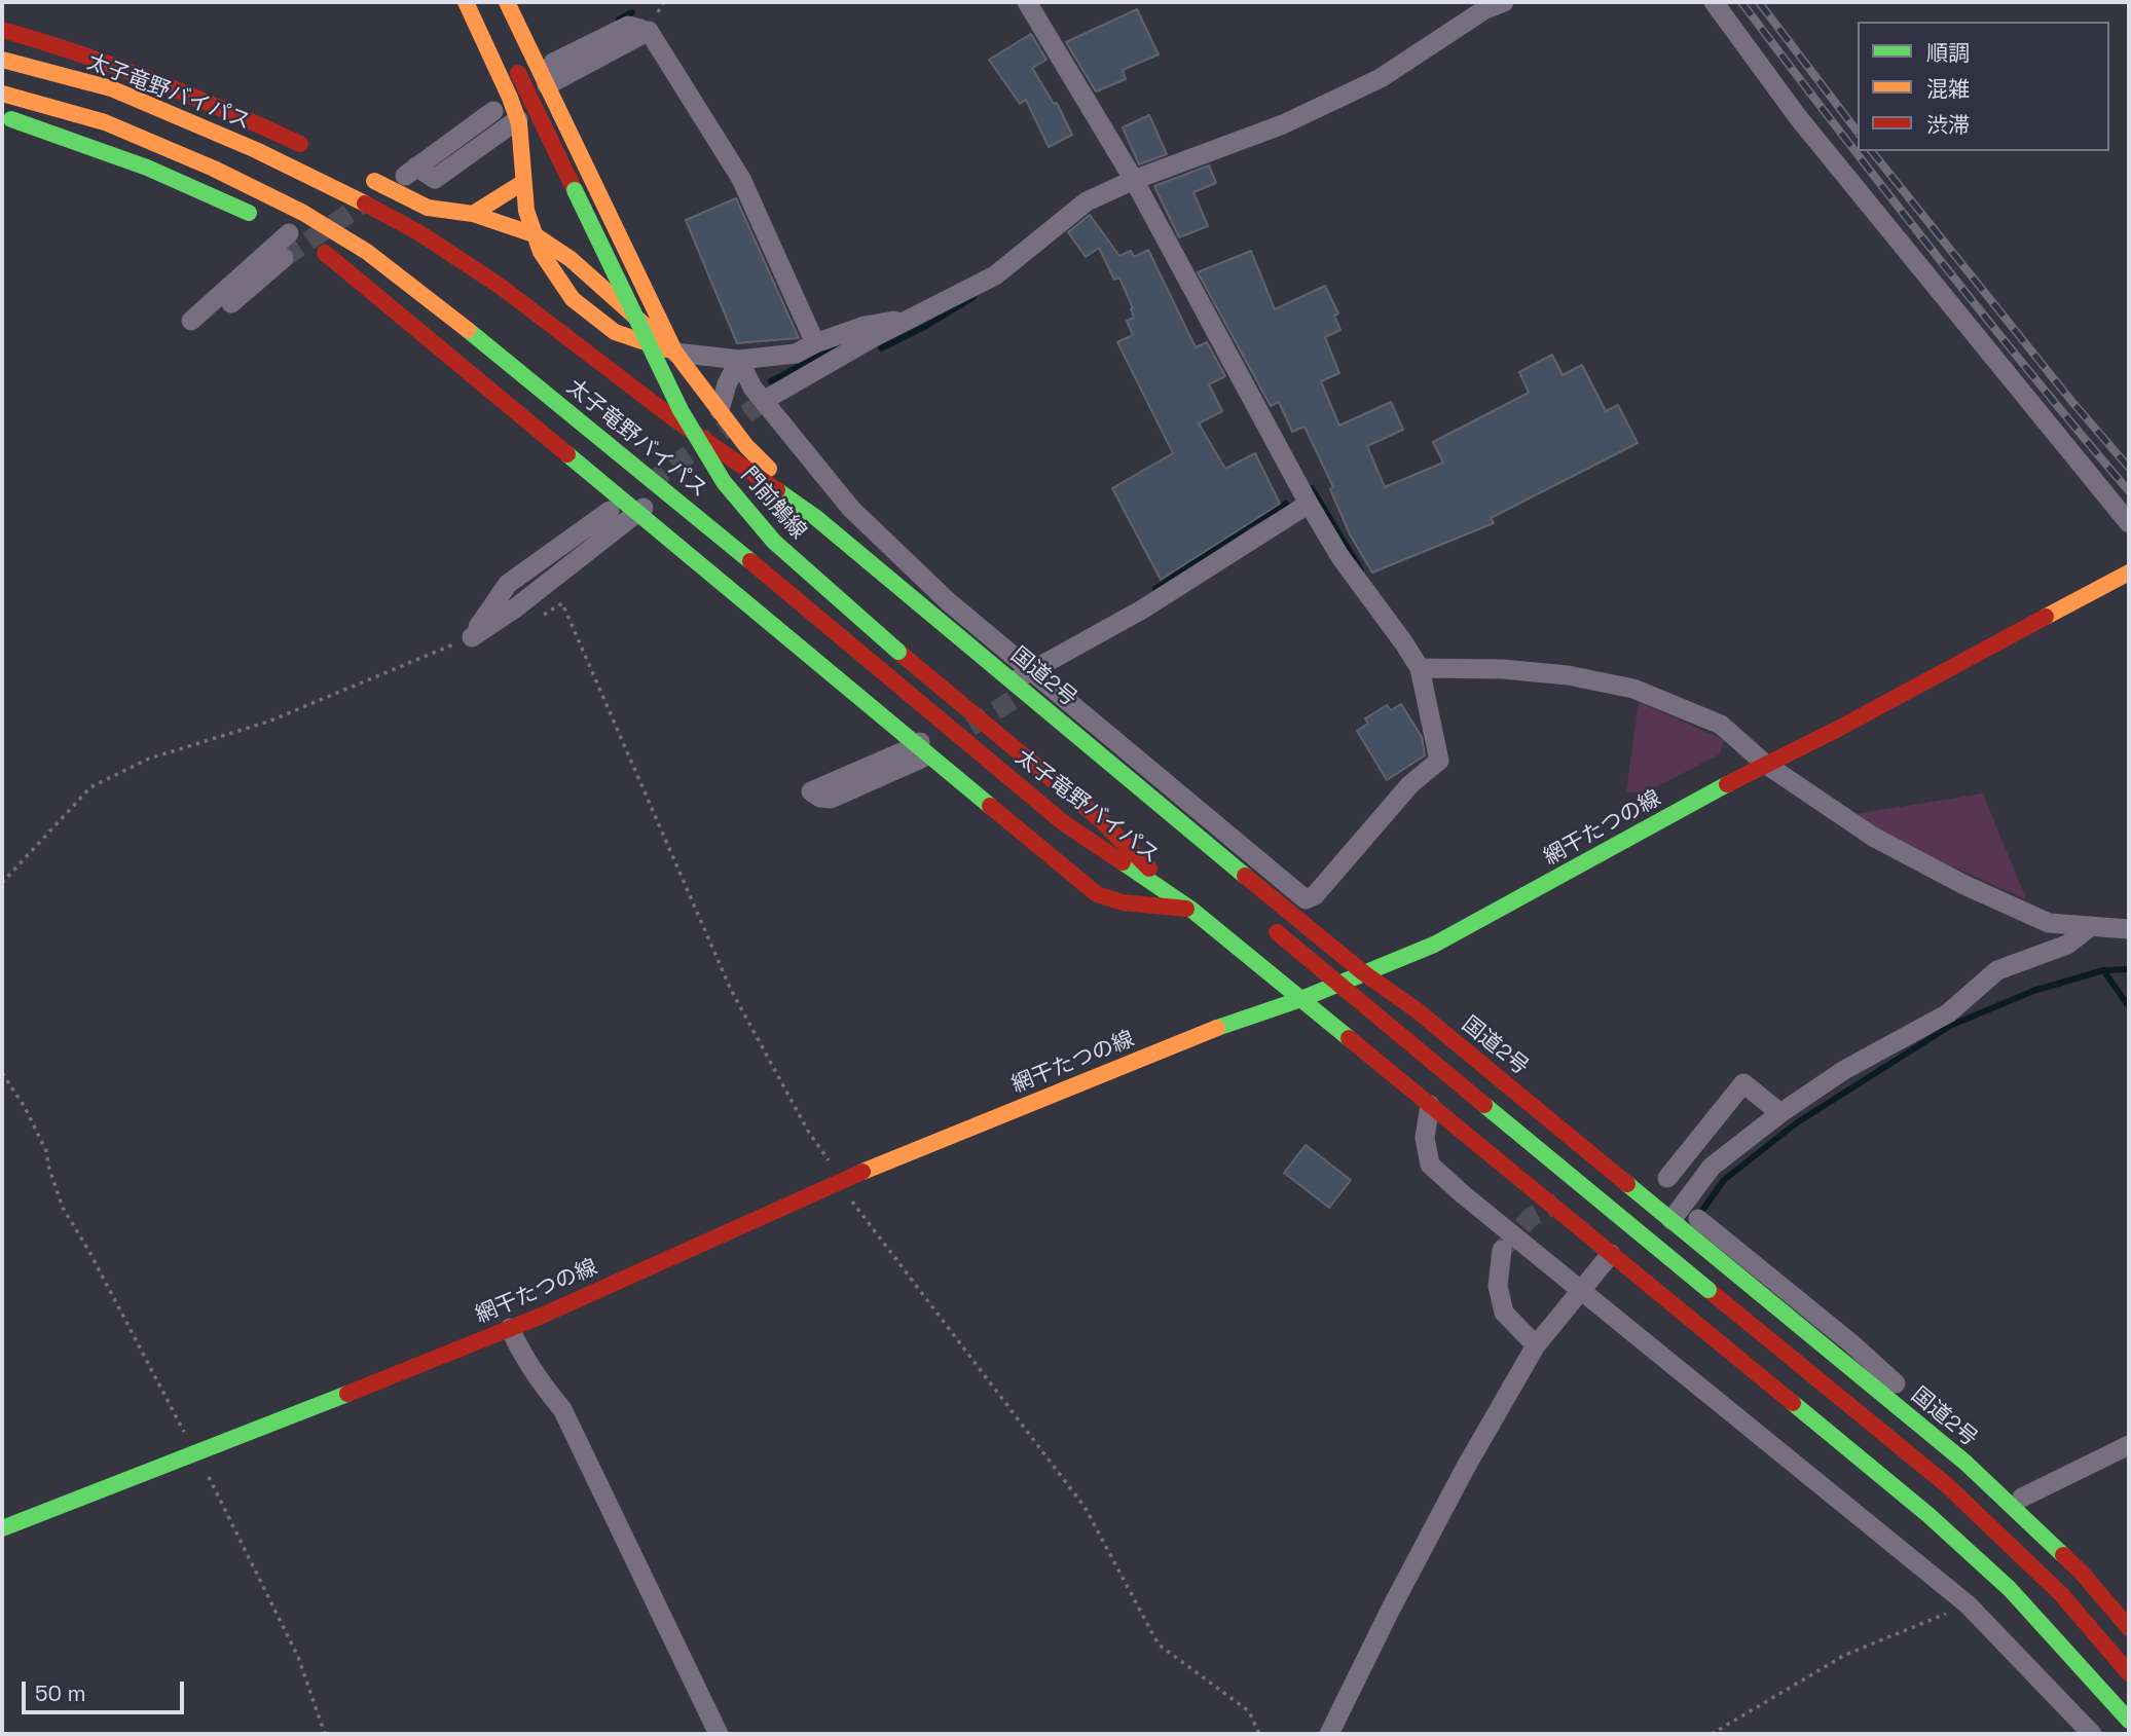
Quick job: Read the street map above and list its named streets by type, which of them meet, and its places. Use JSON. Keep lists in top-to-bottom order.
{
  "streets": {
    "main road": [
      "太子竜野バイパス",
      "門前鵤線",
      "国道2号",
      "網干たつの線"
    ]
  },
  "crossings": [
    ["太子竜野バイパス", "門前鵤線"],
    ["国道2号", "網干たつの線"]
  ],
  "legend": ["順調", "混雑", "渋滞"],
  "scale_bar": "50 m"
}
